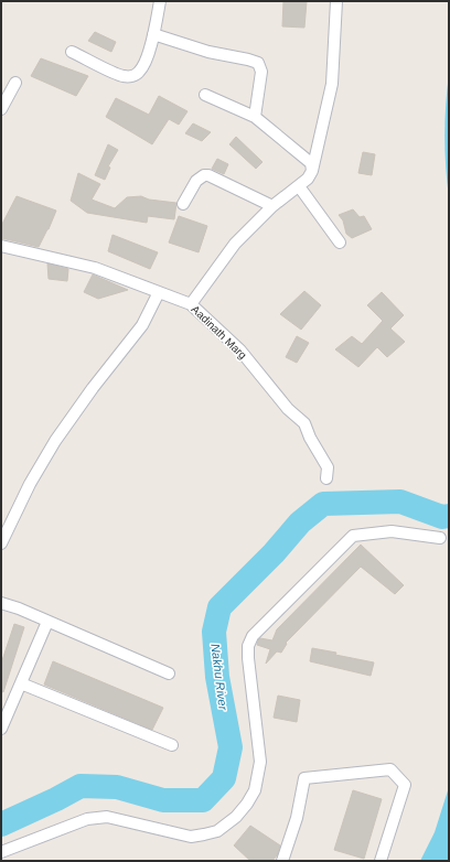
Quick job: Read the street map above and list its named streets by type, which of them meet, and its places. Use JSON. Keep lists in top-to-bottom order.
{
  "streets": {
    "street": ["Aadinath Marg"]
  },
  "water": ["Nakhu River"]
}
